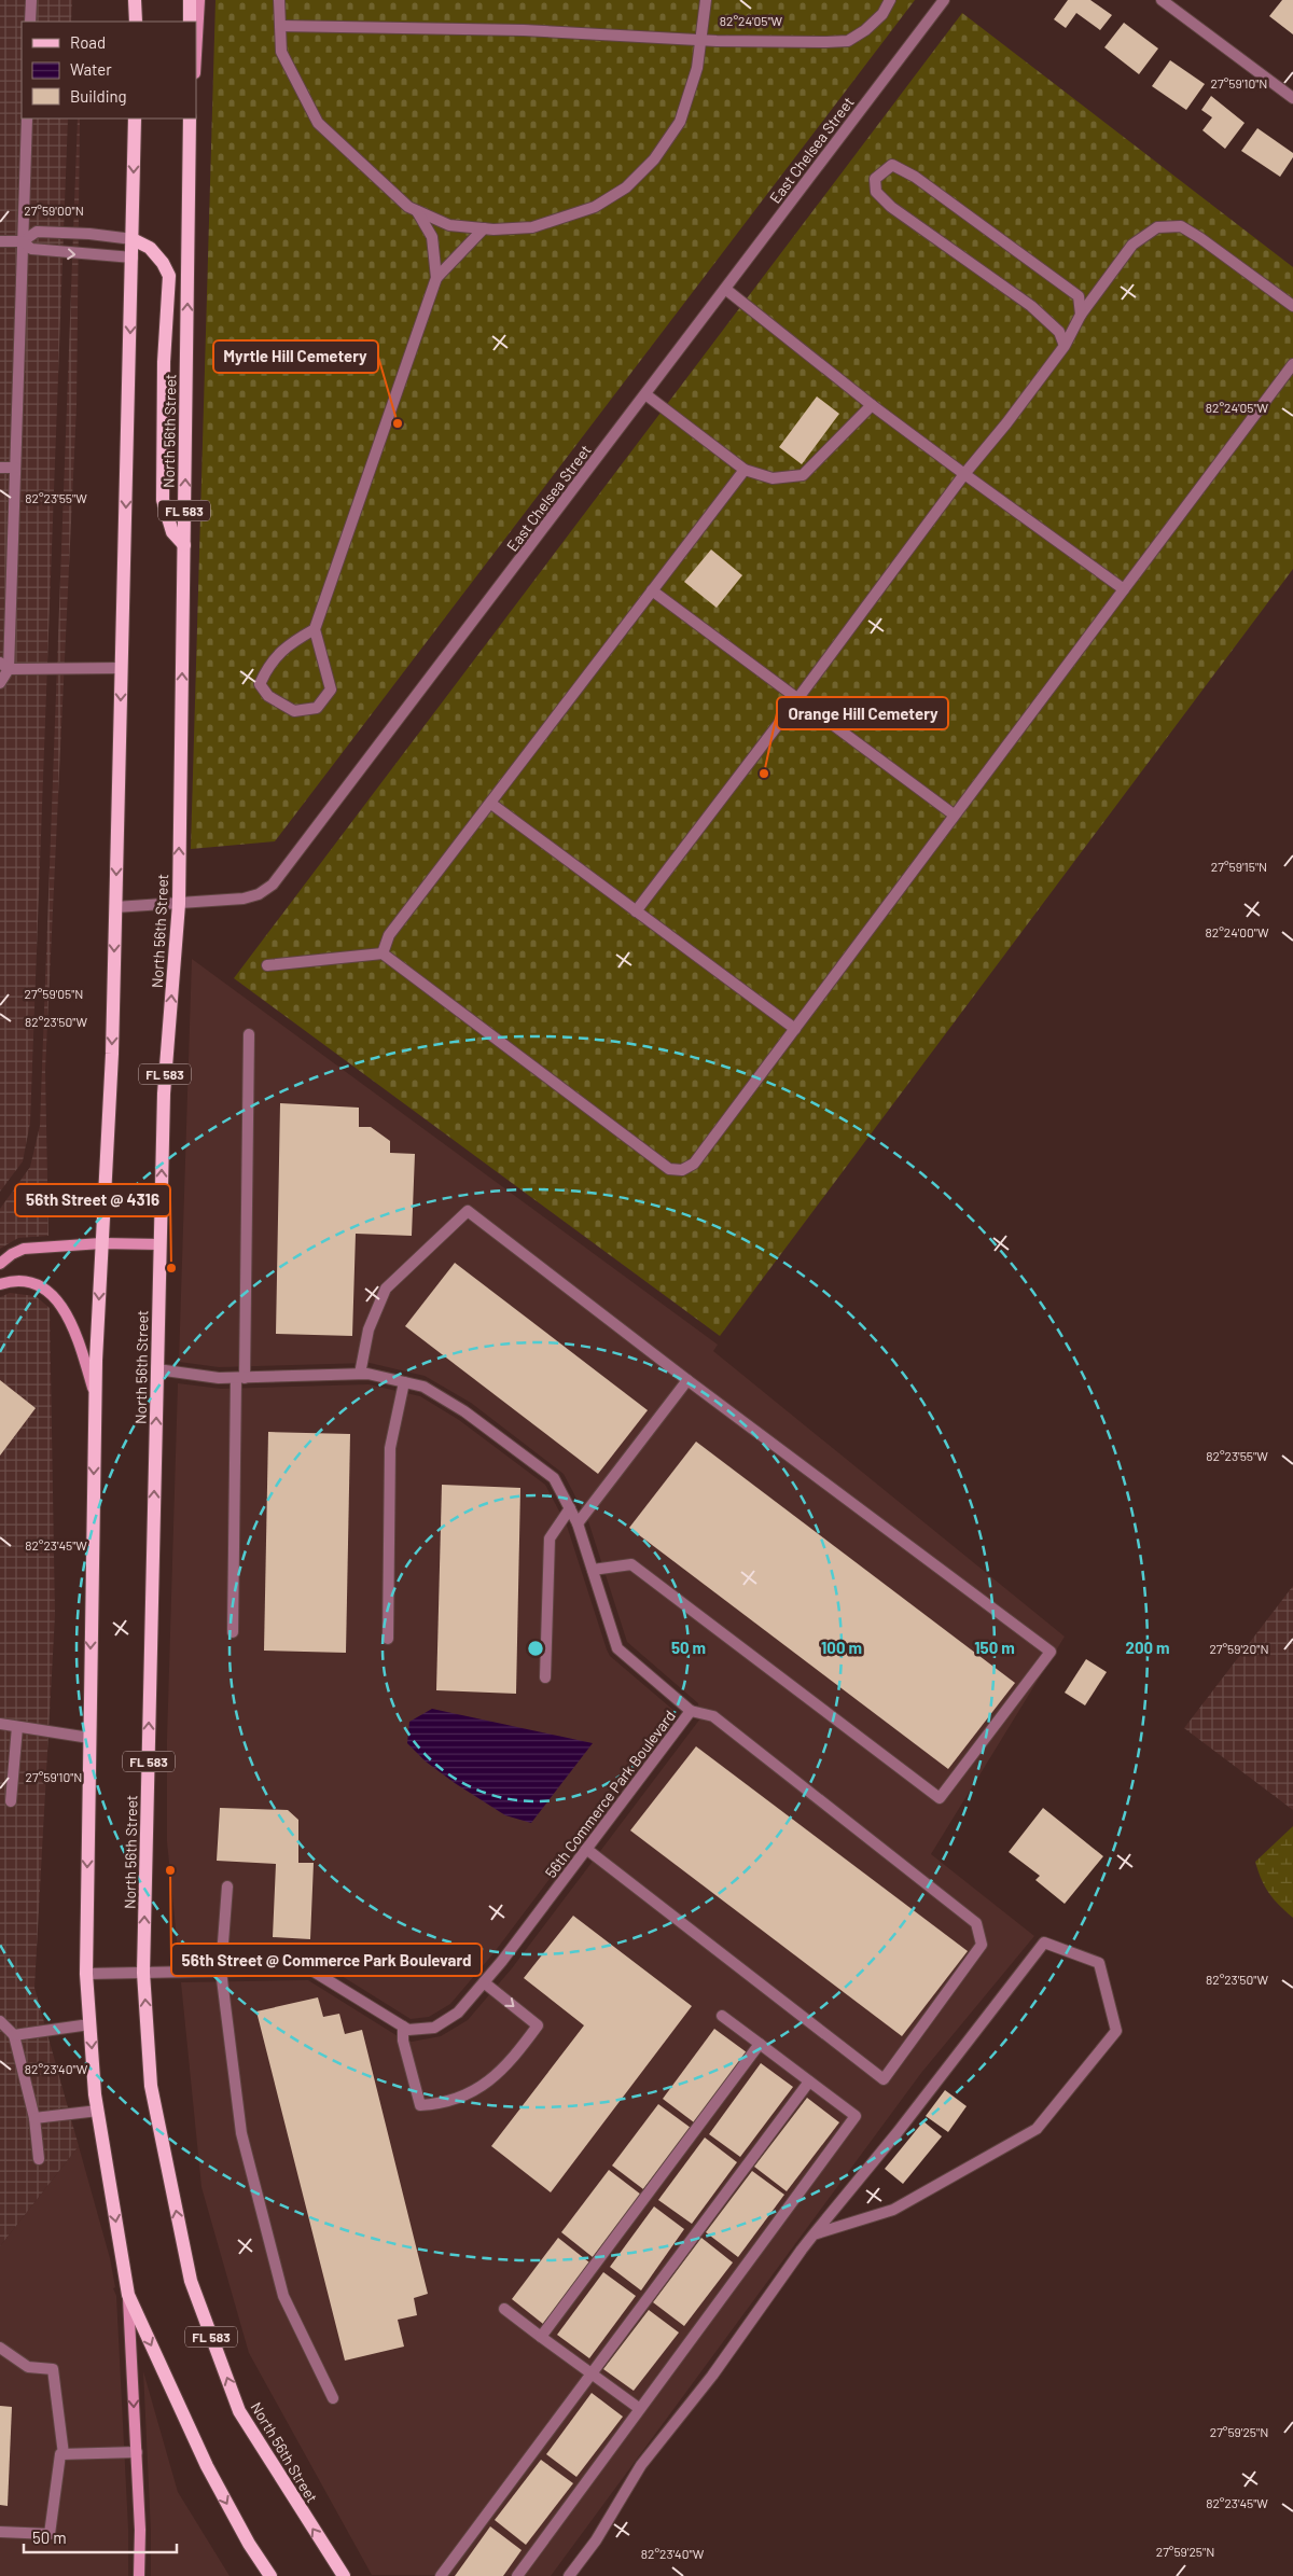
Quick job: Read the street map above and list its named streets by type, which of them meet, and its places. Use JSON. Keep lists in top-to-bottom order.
{
  "streets": {
    "main road": ["North 56th Street", "FL 583"],
    "street": ["East Chelsea Street", "56th Commerce Park Boulevard"]
  },
  "crossings": [
    ["East Chelsea Street", "North 56th Street"],
    ["North 56th Street", "56th Commerce Park Boulevard"]
  ],
  "places": [
    "Myrtle Hill Cemetery",
    "Orange Hill Cemetery",
    "56th Street @ 4316",
    "56th Street @ Commerce Park Boulevard"
  ],
  "legend": ["Road", "Water", "Building"],
  "scale_bar": "50 m",
  "coordinates": [
    "82°24'05\"W",
    "27°59'10\"N",
    "27°59'00\"N",
    "82°23'55\"W",
    "27°59'15\"N",
    "82°24'00\"W",
    "27°59'05\"N",
    "82°23'50\"W",
    "82°23'45\"W",
    "27°59'20\"N",
    "82°23'40\"W",
    "27°59'25\"N"
  ],
  "rings": [
    "50 m",
    "100 m",
    "150 m",
    "200 m"
  ]
}
